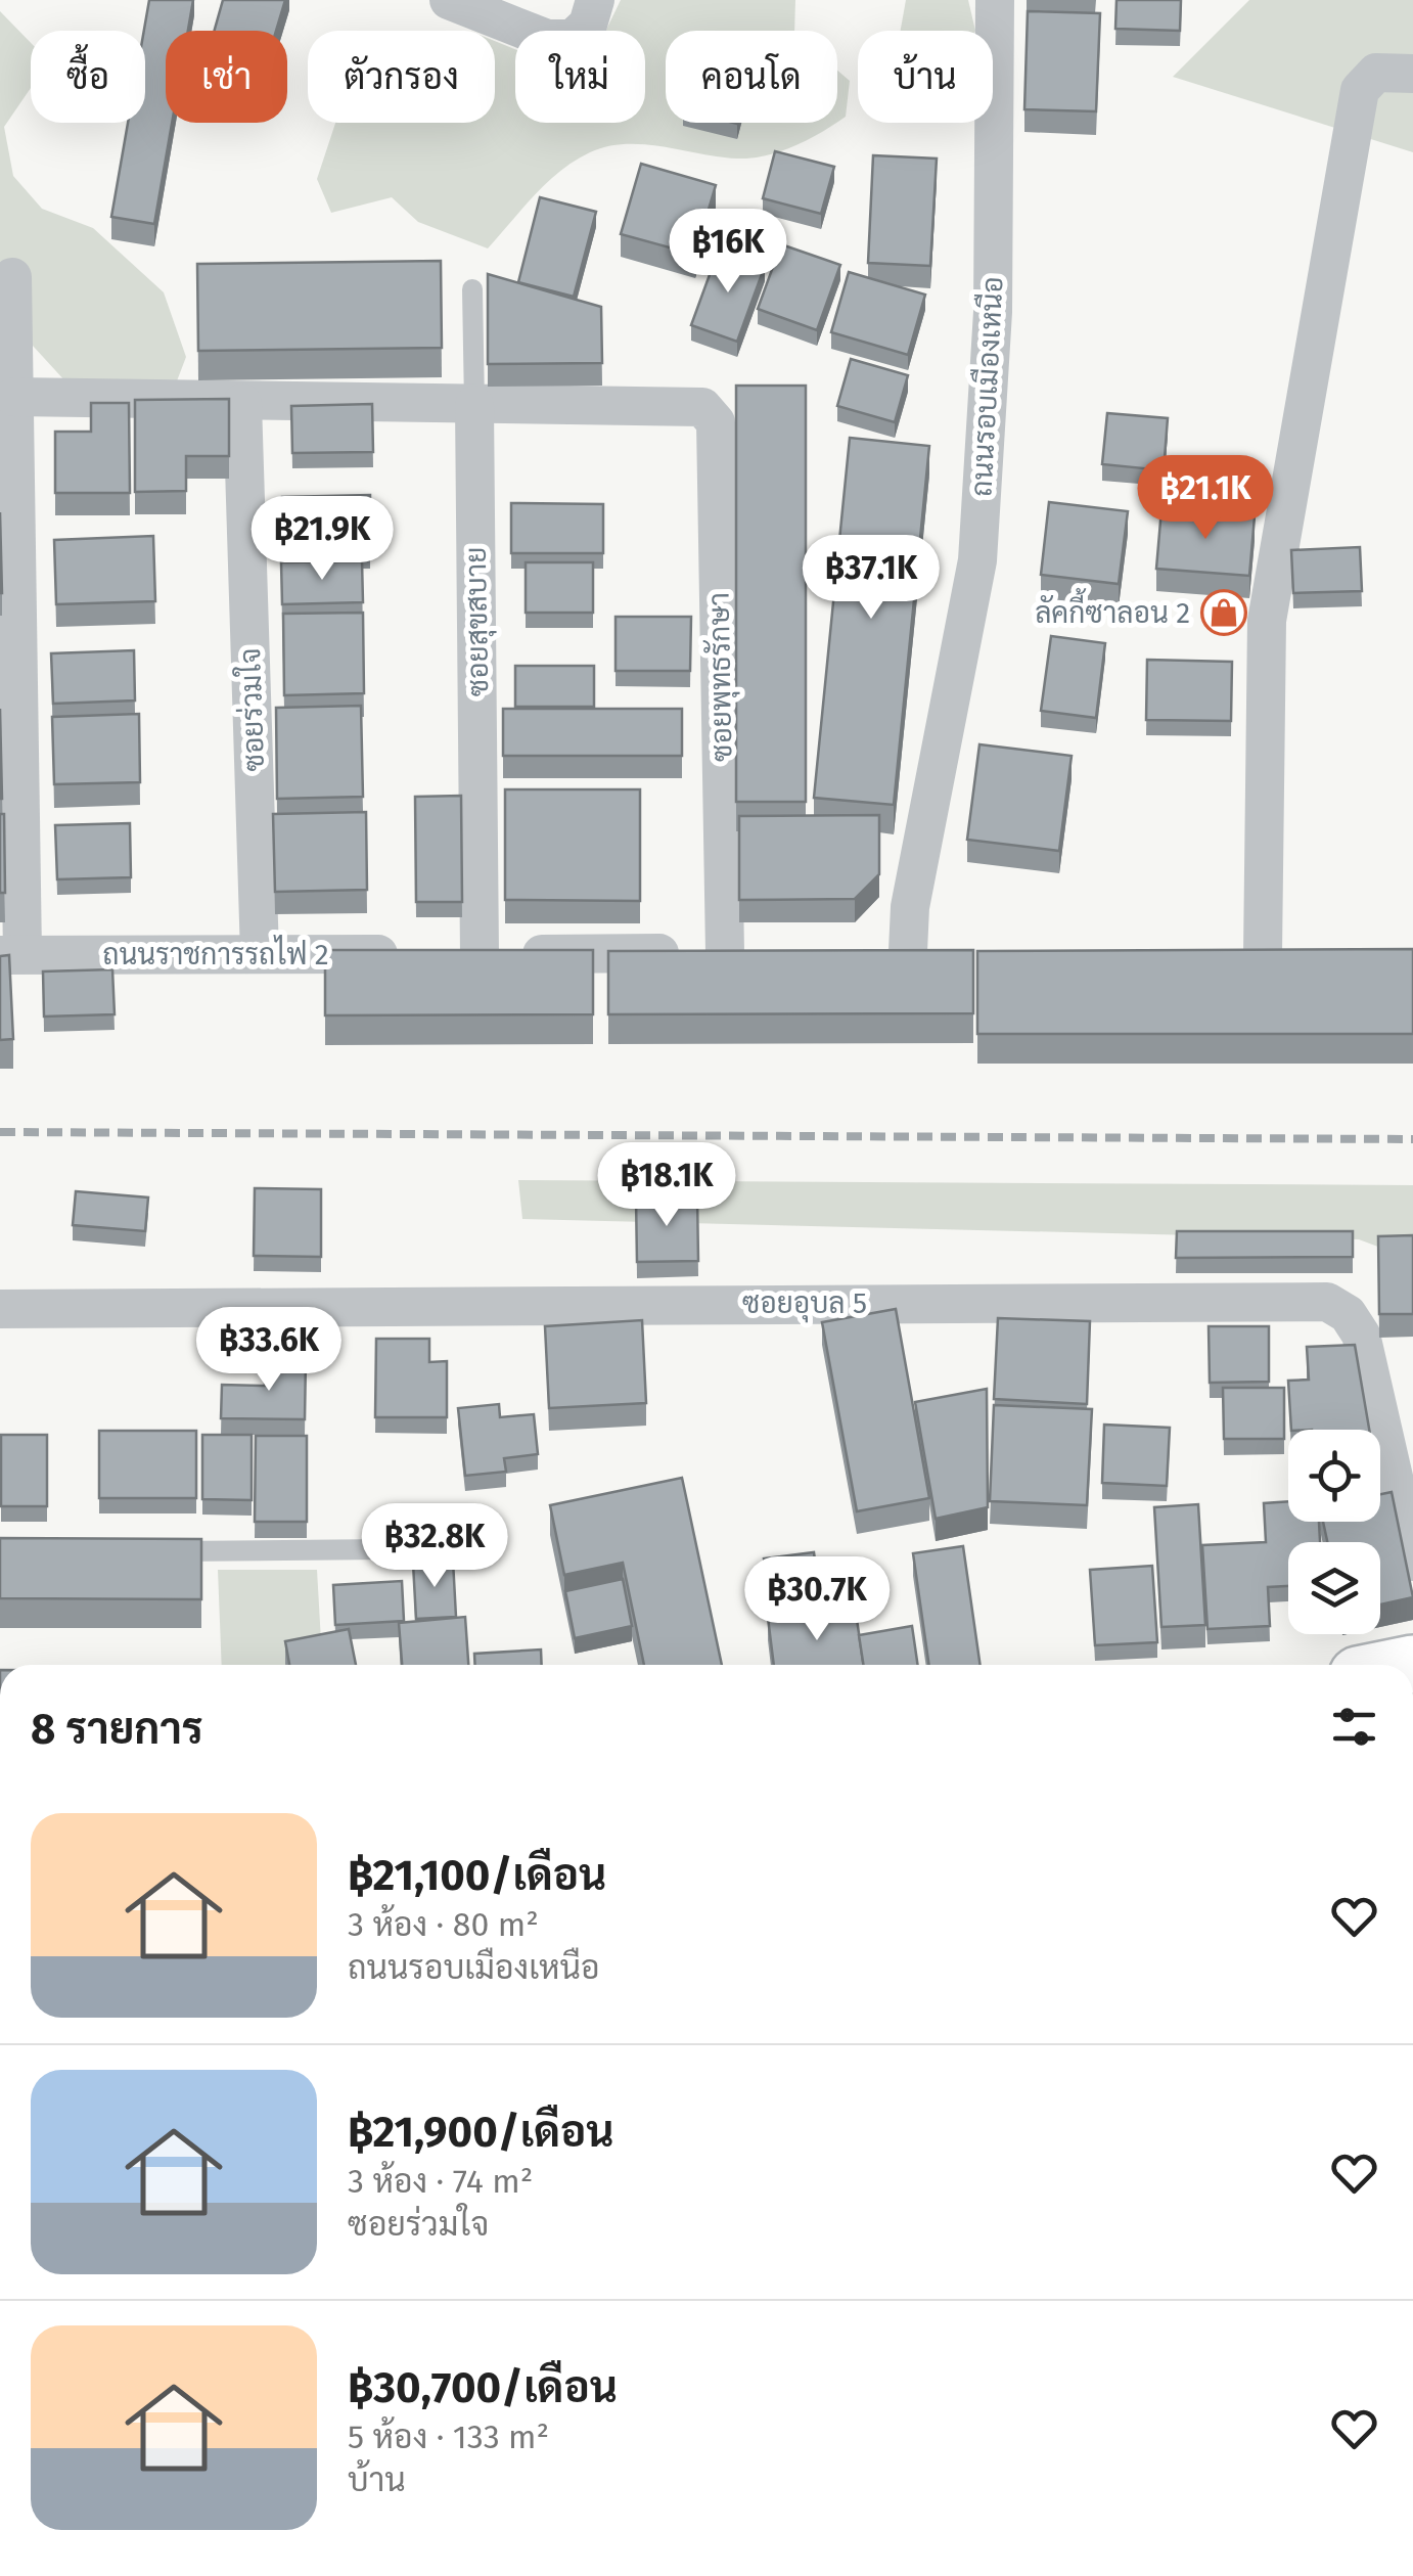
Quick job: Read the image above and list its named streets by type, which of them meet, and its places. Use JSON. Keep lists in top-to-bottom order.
{
  "streets": {
    "street": [
      "ถนนรอบเมืองเหนือ",
      "ซอยสุขสบาย",
      "ซอยพุทธรักษา",
      "ซอยร่วมใจ",
      "ถนนราชการรถไฟ 2",
      "ซอยอุบล 5"
    ]
  },
  "crossings": [
    ["ซอยสุขสบาย", "ซอยพุทธรักษา"],
    ["ซอยสุขสบาย", "ถนนราชการรถไฟ 2"],
    ["ซอยพุทธรักษา", "ถนนราชการรถไฟ 2"],
    ["ซอยร่วมใจ", "ถนนราชการรถไฟ 2"]
  ],
  "places": {
    "shop": ["ลัคกี้ซาลอน 2"]
  },
  "page": {
    "chip": [
      "ซื้อ",
      "เช่า",
      "ตัวกรอง",
      "ใหม่",
      "คอนโด",
      "บ้าน"
    ],
    "price": [
      "฿16K",
      "฿21.1K",
      "฿21.9K",
      "฿37.1K",
      "฿18.1K",
      "฿33.6K",
      "฿32.8K",
      "฿30.7K"
    ],
    "heading": "8 รายการ",
    "list": [
      {
        "name": "฿21,100/เดือน",
        "note": "3 ห้อง · 80 m² · ถนนรอบเมืองเหนือ"
      },
      {
        "name": "฿21,900/เดือน",
        "note": "3 ห้อง · 74 m² · ซอยร่วมใจ"
      },
      {
        "name": "฿30,700/เดือน",
        "note": "5 ห้อง · 133 m² · บ้าน"
      }
    ]
  }
}
